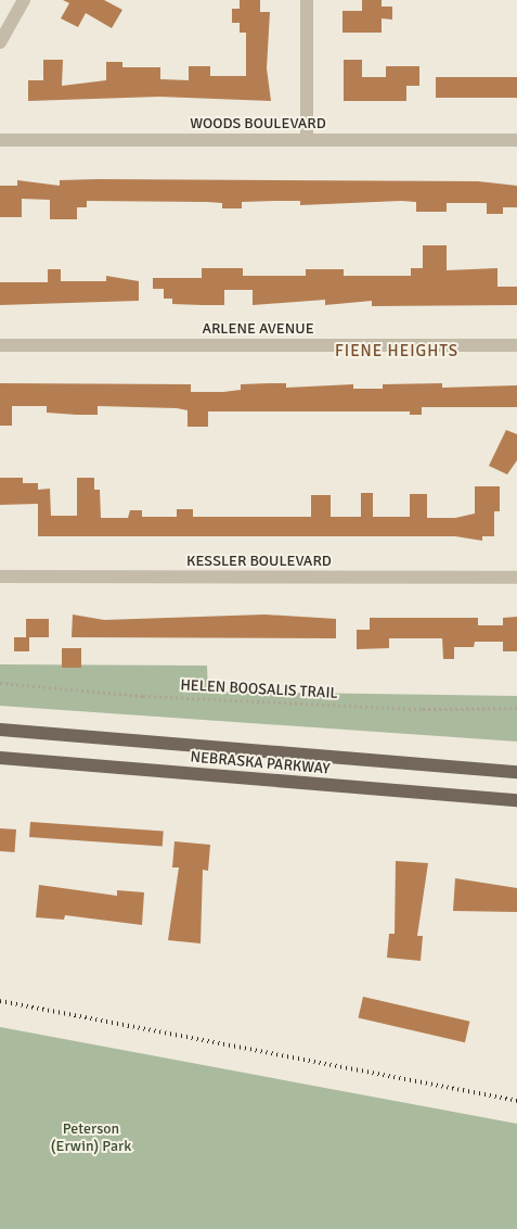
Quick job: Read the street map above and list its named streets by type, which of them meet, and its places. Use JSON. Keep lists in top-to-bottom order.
{
  "streets": {
    "main road": ["NEBRASKA PARKWAY"],
    "street": ["WOODS BOULEVARD", "ARLENE AVENUE", "KESSLER BOULEVARD"],
    "path": ["HELEN BOOSALIS TRAIL"]
  },
  "districts": ["FIENE HEIGHTS"],
  "parks": ["Peterson (Erwin) Park"]
}
